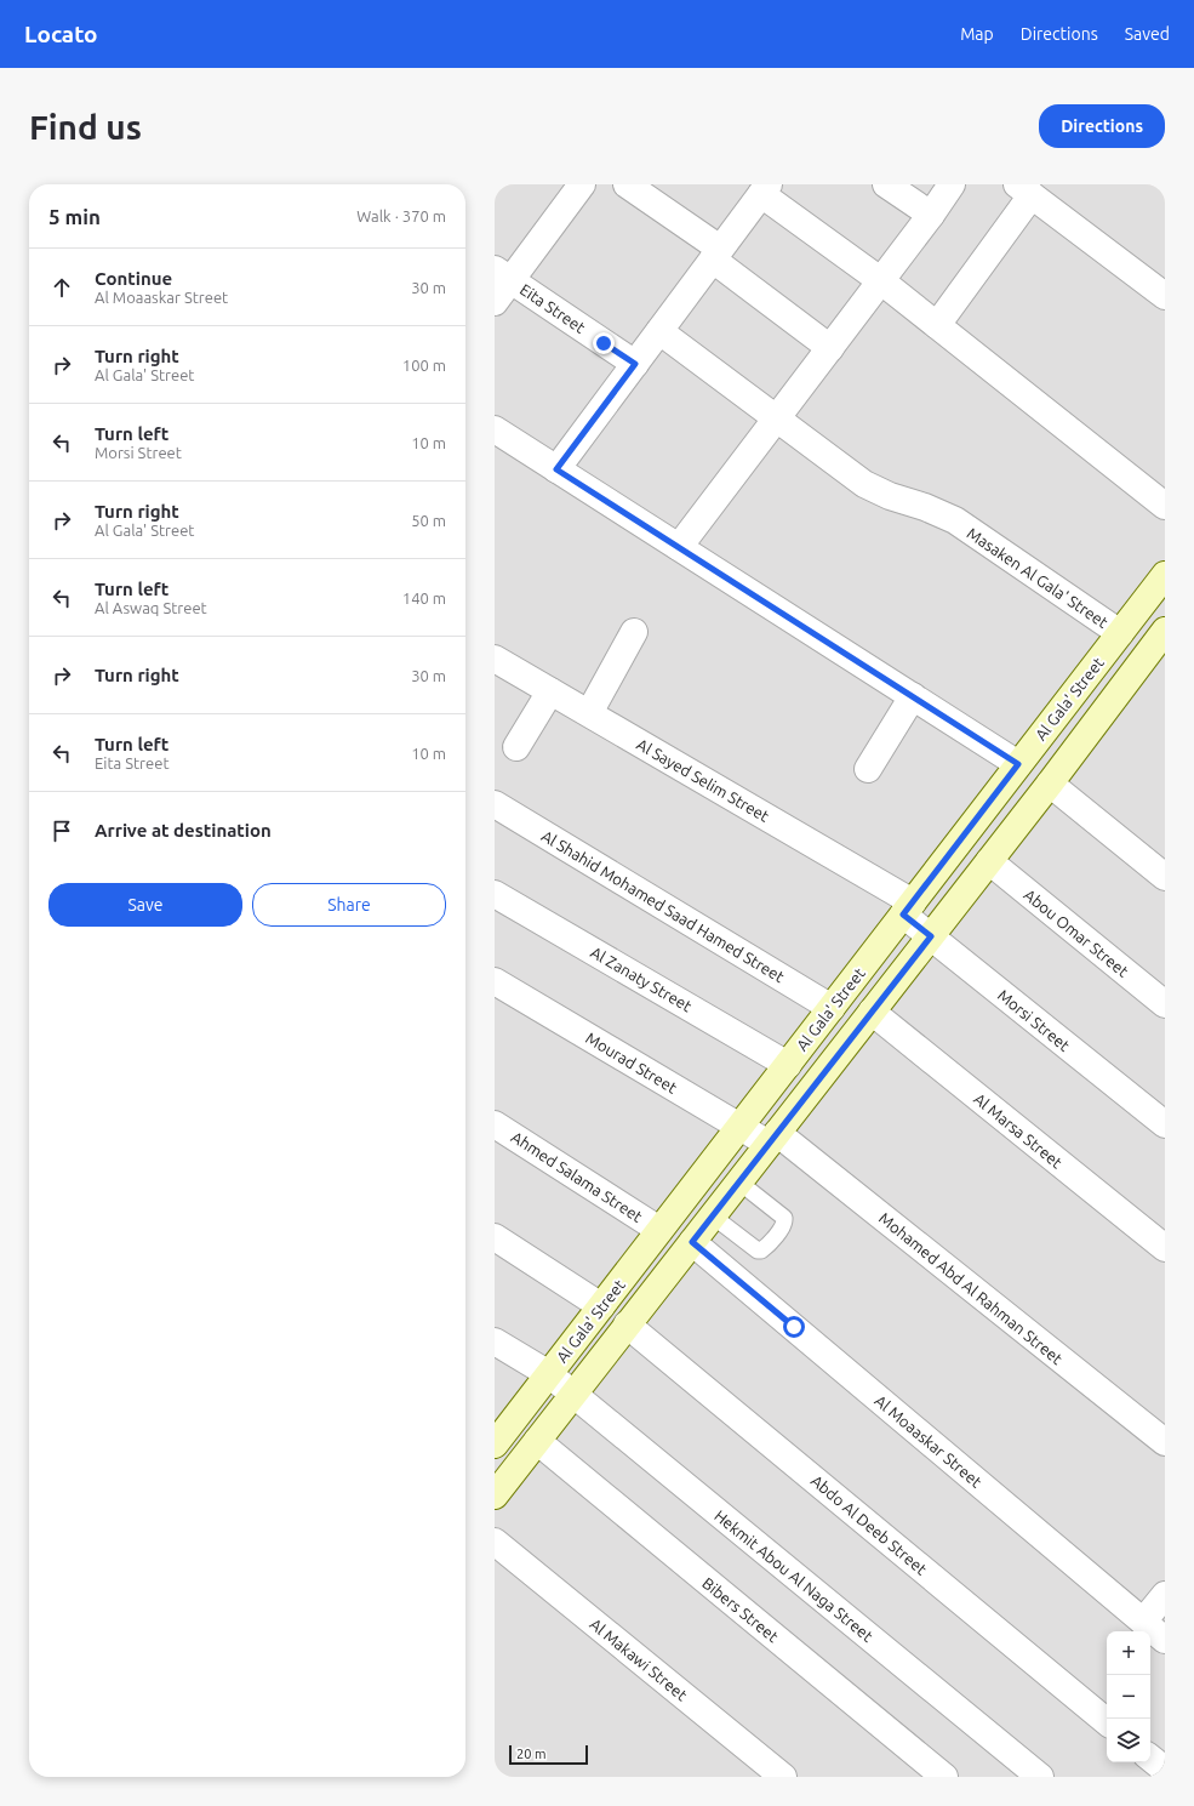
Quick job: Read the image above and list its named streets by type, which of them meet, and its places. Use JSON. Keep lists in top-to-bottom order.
{
  "streets": {
    "main road": ["Al Gala' Street"],
    "street": [
      "Eita Street",
      "Masaken Al Gala' Street",
      "Al Sayed Selim Street",
      "Al Shahid Mohamed Saad Hamed Street",
      "Abou Omar Street",
      "Al Zanaty Street",
      "Morsi Street",
      "Mourad Street",
      "Al Marsa Street",
      "Ahmed Salama Street",
      "Mohamed Abd Al Rahman Street",
      "Al Moaaskar Street",
      "Abdo Al Deeb Street",
      "Hekmit Abou Al Naga Street",
      "Bibers Street",
      "Al Makawi Street"
    ]
  },
  "crossings": [
    ["Masaken Al Gala' Street", "Al Gala' Street"],
    ["Al Gala' Street", "Al Sayed Selim Street"],
    ["Al Gala' Street", "Al Shahid Mohamed Saad Hamed Street"],
    ["Al Gala' Street", "Abou Omar Street"],
    ["Al Gala' Street", "Al Zanaty Street"],
    ["Al Gala' Street", "Morsi Street"],
    ["Al Gala' Street", "Mourad Street"],
    ["Al Gala' Street", "Al Marsa Street"],
    ["Al Gala' Street", "Ahmed Salama Street"],
    ["Al Gala' Street", "Mohamed Abd Al Rahman Street"],
    ["Al Gala' Street", "Al Moaaskar Street"],
    ["Al Gala' Street", "Abdo Al Deeb Street"],
    ["Al Gala' Street", "Hekmit Abou Al Naga Street"],
    ["Al Gala' Street", "Bibers Street"],
    ["Al Sayed Selim Street", "Morsi Street"],
    ["Mourad Street", "Mohamed Abd Al Rahman Street"]
  ],
  "scale_bar": "20 m",
  "page": {
    "header": "Locato",
    "nav": ["Map", "Directions", "Saved"],
    "buttons": [
      "Directions",
      ["Save", "Share"]
    ],
    "title": "Find us",
    "heading": ["5 min", "Walk · 370 m"],
    "list": [
      ["Continue", "Al Moaaskar Street", "30 m"],
      ["Turn right", "Al Gala' Street", "100 m"],
      ["Turn left", "Morsi Street", "10 m"],
      ["Turn right", "Al Gala' Street", "50 m"],
      ["Turn left", "Al Aswaq Street", "140 m"],
      ["Turn right", "30 m"],
      ["Turn left", "Eita Street", "10 m"],
      "Arrive at destination"
    ],
    "map_buttons": ["+", "−"],
    "scale": "20 m"
  }
}
